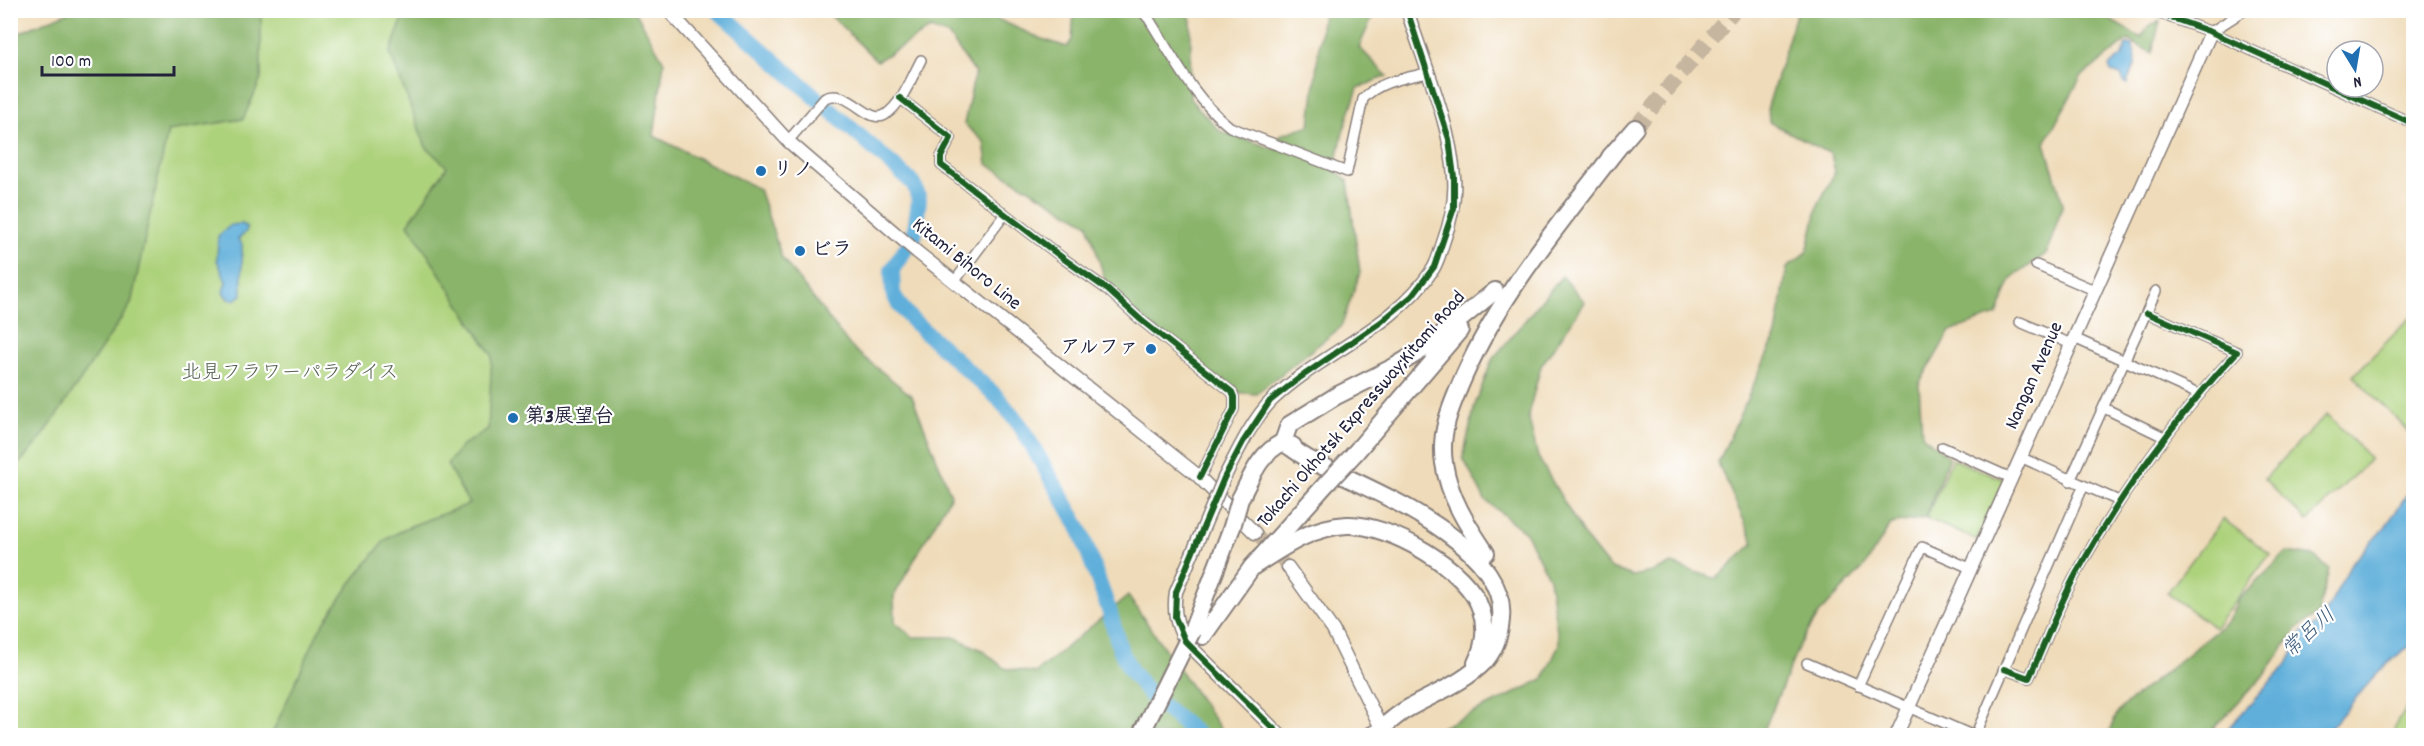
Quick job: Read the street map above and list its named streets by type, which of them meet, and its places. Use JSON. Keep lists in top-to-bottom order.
{
  "streets": {
    "highway": ["Tokachi Okhotsk Expressway;Kitami Road"],
    "main road": ["Kitami Bihoro Line", "Nangan Avenue"]
  },
  "water": ["常呂川"],
  "parks": ["北見フラワーパラダイス"],
  "places": [
    "リノ",
    "ビラ",
    "アルファ",
    "第3展望台"
  ],
  "scale_bar": "100 m",
  "north": "bottom"
}
